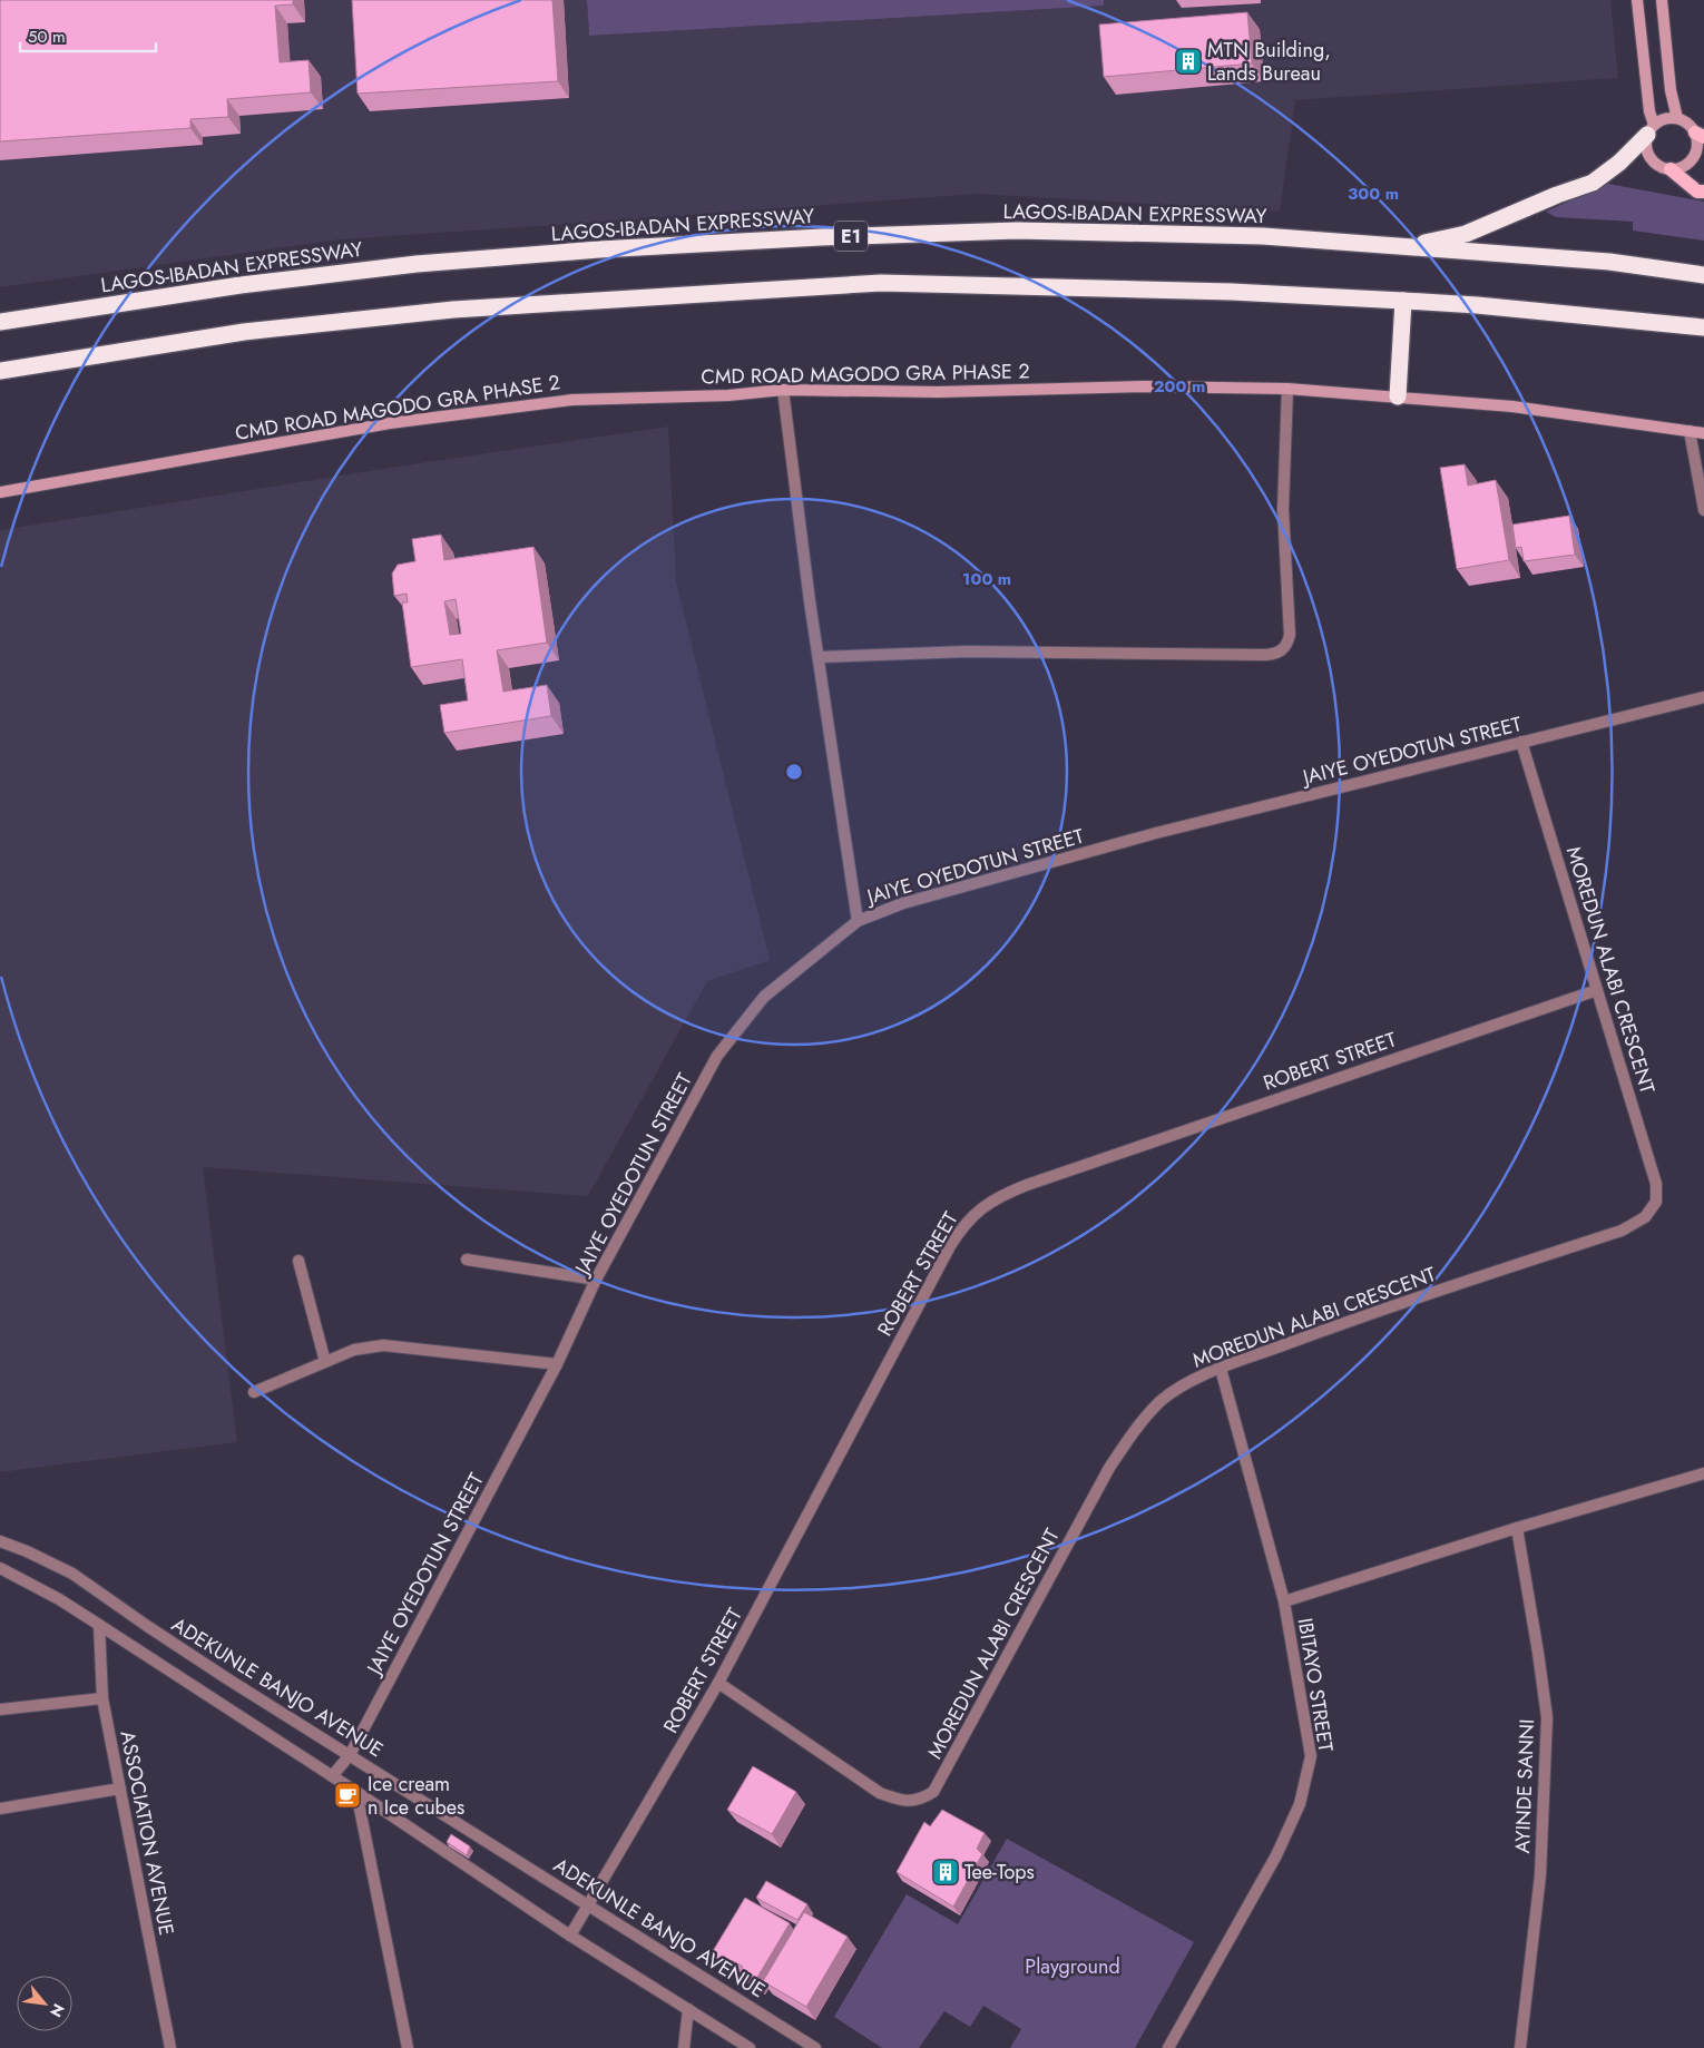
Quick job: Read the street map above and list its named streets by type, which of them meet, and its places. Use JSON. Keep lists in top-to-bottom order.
{
  "streets": {
    "highway": ["LAGOS-IBADAN EXPRESSWAY", "E1"],
    "street": [
      "CMD ROAD MAGODO GRA PHASE 2",
      "JAIYE OYEDOTUN STREET",
      "MOREDUN ALABI CRESCENT",
      "ROBERT STREET",
      "IBITAYO STREET",
      "ADEKUNLE BANJO AVENUE",
      "AYINDE SANNI",
      "ASSOCIATION AVENUE"
    ]
  },
  "crossings": [
    ["JAIYE OYEDOTUN STREET", "MOREDUN ALABI CRESCENT"],
    ["JAIYE OYEDOTUN STREET", "ADEKUNLE BANJO AVENUE"],
    ["MOREDUN ALABI CRESCENT", "ROBERT STREET"],
    ["MOREDUN ALABI CRESCENT", "IBITAYO STREET"],
    ["ROBERT STREET", "ADEKUNLE BANJO AVENUE"]
  ],
  "parks": ["Playground"],
  "places": {
    "building": ["MTN Building, Lands Bureau", "Tee-Tops"],
    "cafe": ["Ice cream n Ice cubes"]
  },
  "scale_bar": "50 m",
  "north": "bottom right",
  "rings": ["300 m", "200 m", "100 m"]
}
